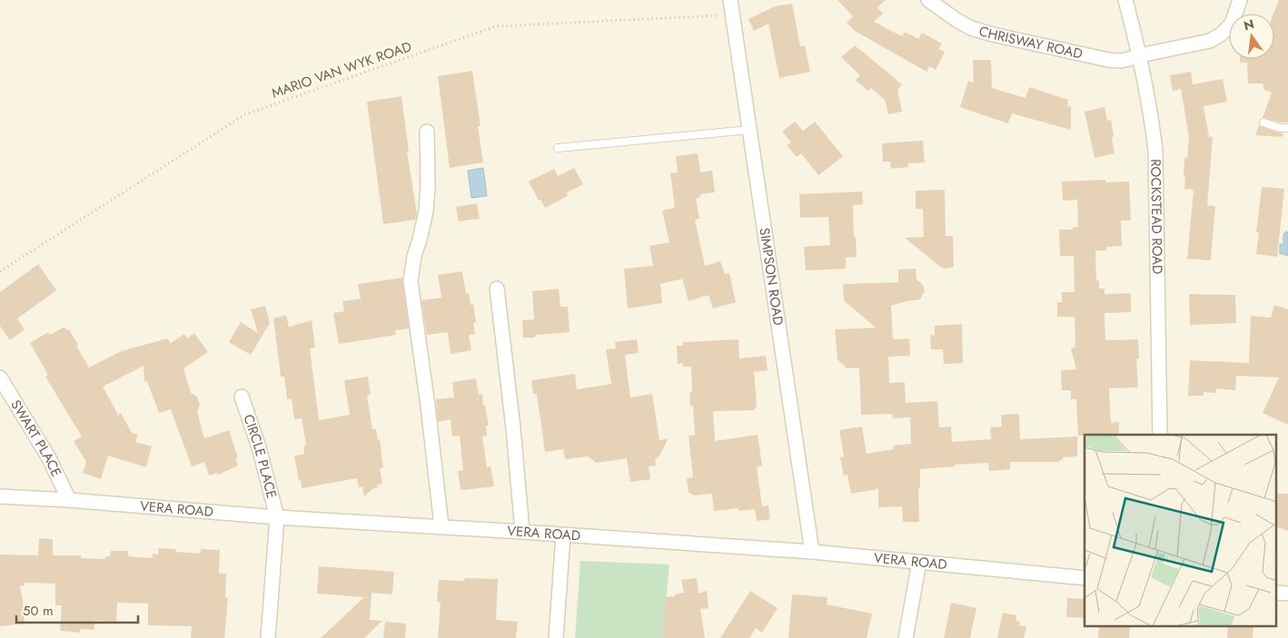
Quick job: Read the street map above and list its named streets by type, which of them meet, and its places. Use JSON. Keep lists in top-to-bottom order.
{
  "streets": {
    "street": [
      "CHRISWAY ROAD",
      "ROCKSTEAD ROAD",
      "SIMPSON ROAD",
      "SWART PLACE",
      "CIRCLE PLACE",
      "VERA ROAD"
    ],
    "path": ["MARIO VAN WYK ROAD"]
  },
  "crossings": [
    ["CHRISWAY ROAD", "ROCKSTEAD ROAD"],
    ["MARIO VAN WYK ROAD", "SIMPSON ROAD"],
    ["SIMPSON ROAD", "VERA ROAD"],
    ["SWART PLACE", "VERA ROAD"],
    ["CIRCLE PLACE", "VERA ROAD"]
  ],
  "scale_bar": "50 m",
  "north": "top"
}
